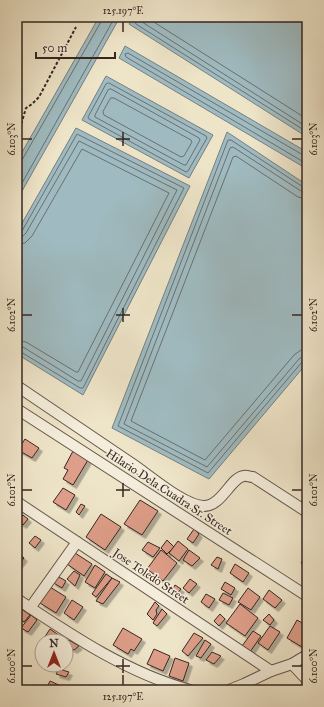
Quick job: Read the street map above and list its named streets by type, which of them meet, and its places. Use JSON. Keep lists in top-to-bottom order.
{
  "streets": {
    "street": ["Hilario Dela Cuadra Sr. Street", "Jose Toledo Street"]
  },
  "scale_bar": "50 m",
  "north": "top",
  "coordinates": [
    "125.197°E",
    "6.103°N",
    "6.102°N",
    "6.101°N",
    "6.100°N"
  ]
}
